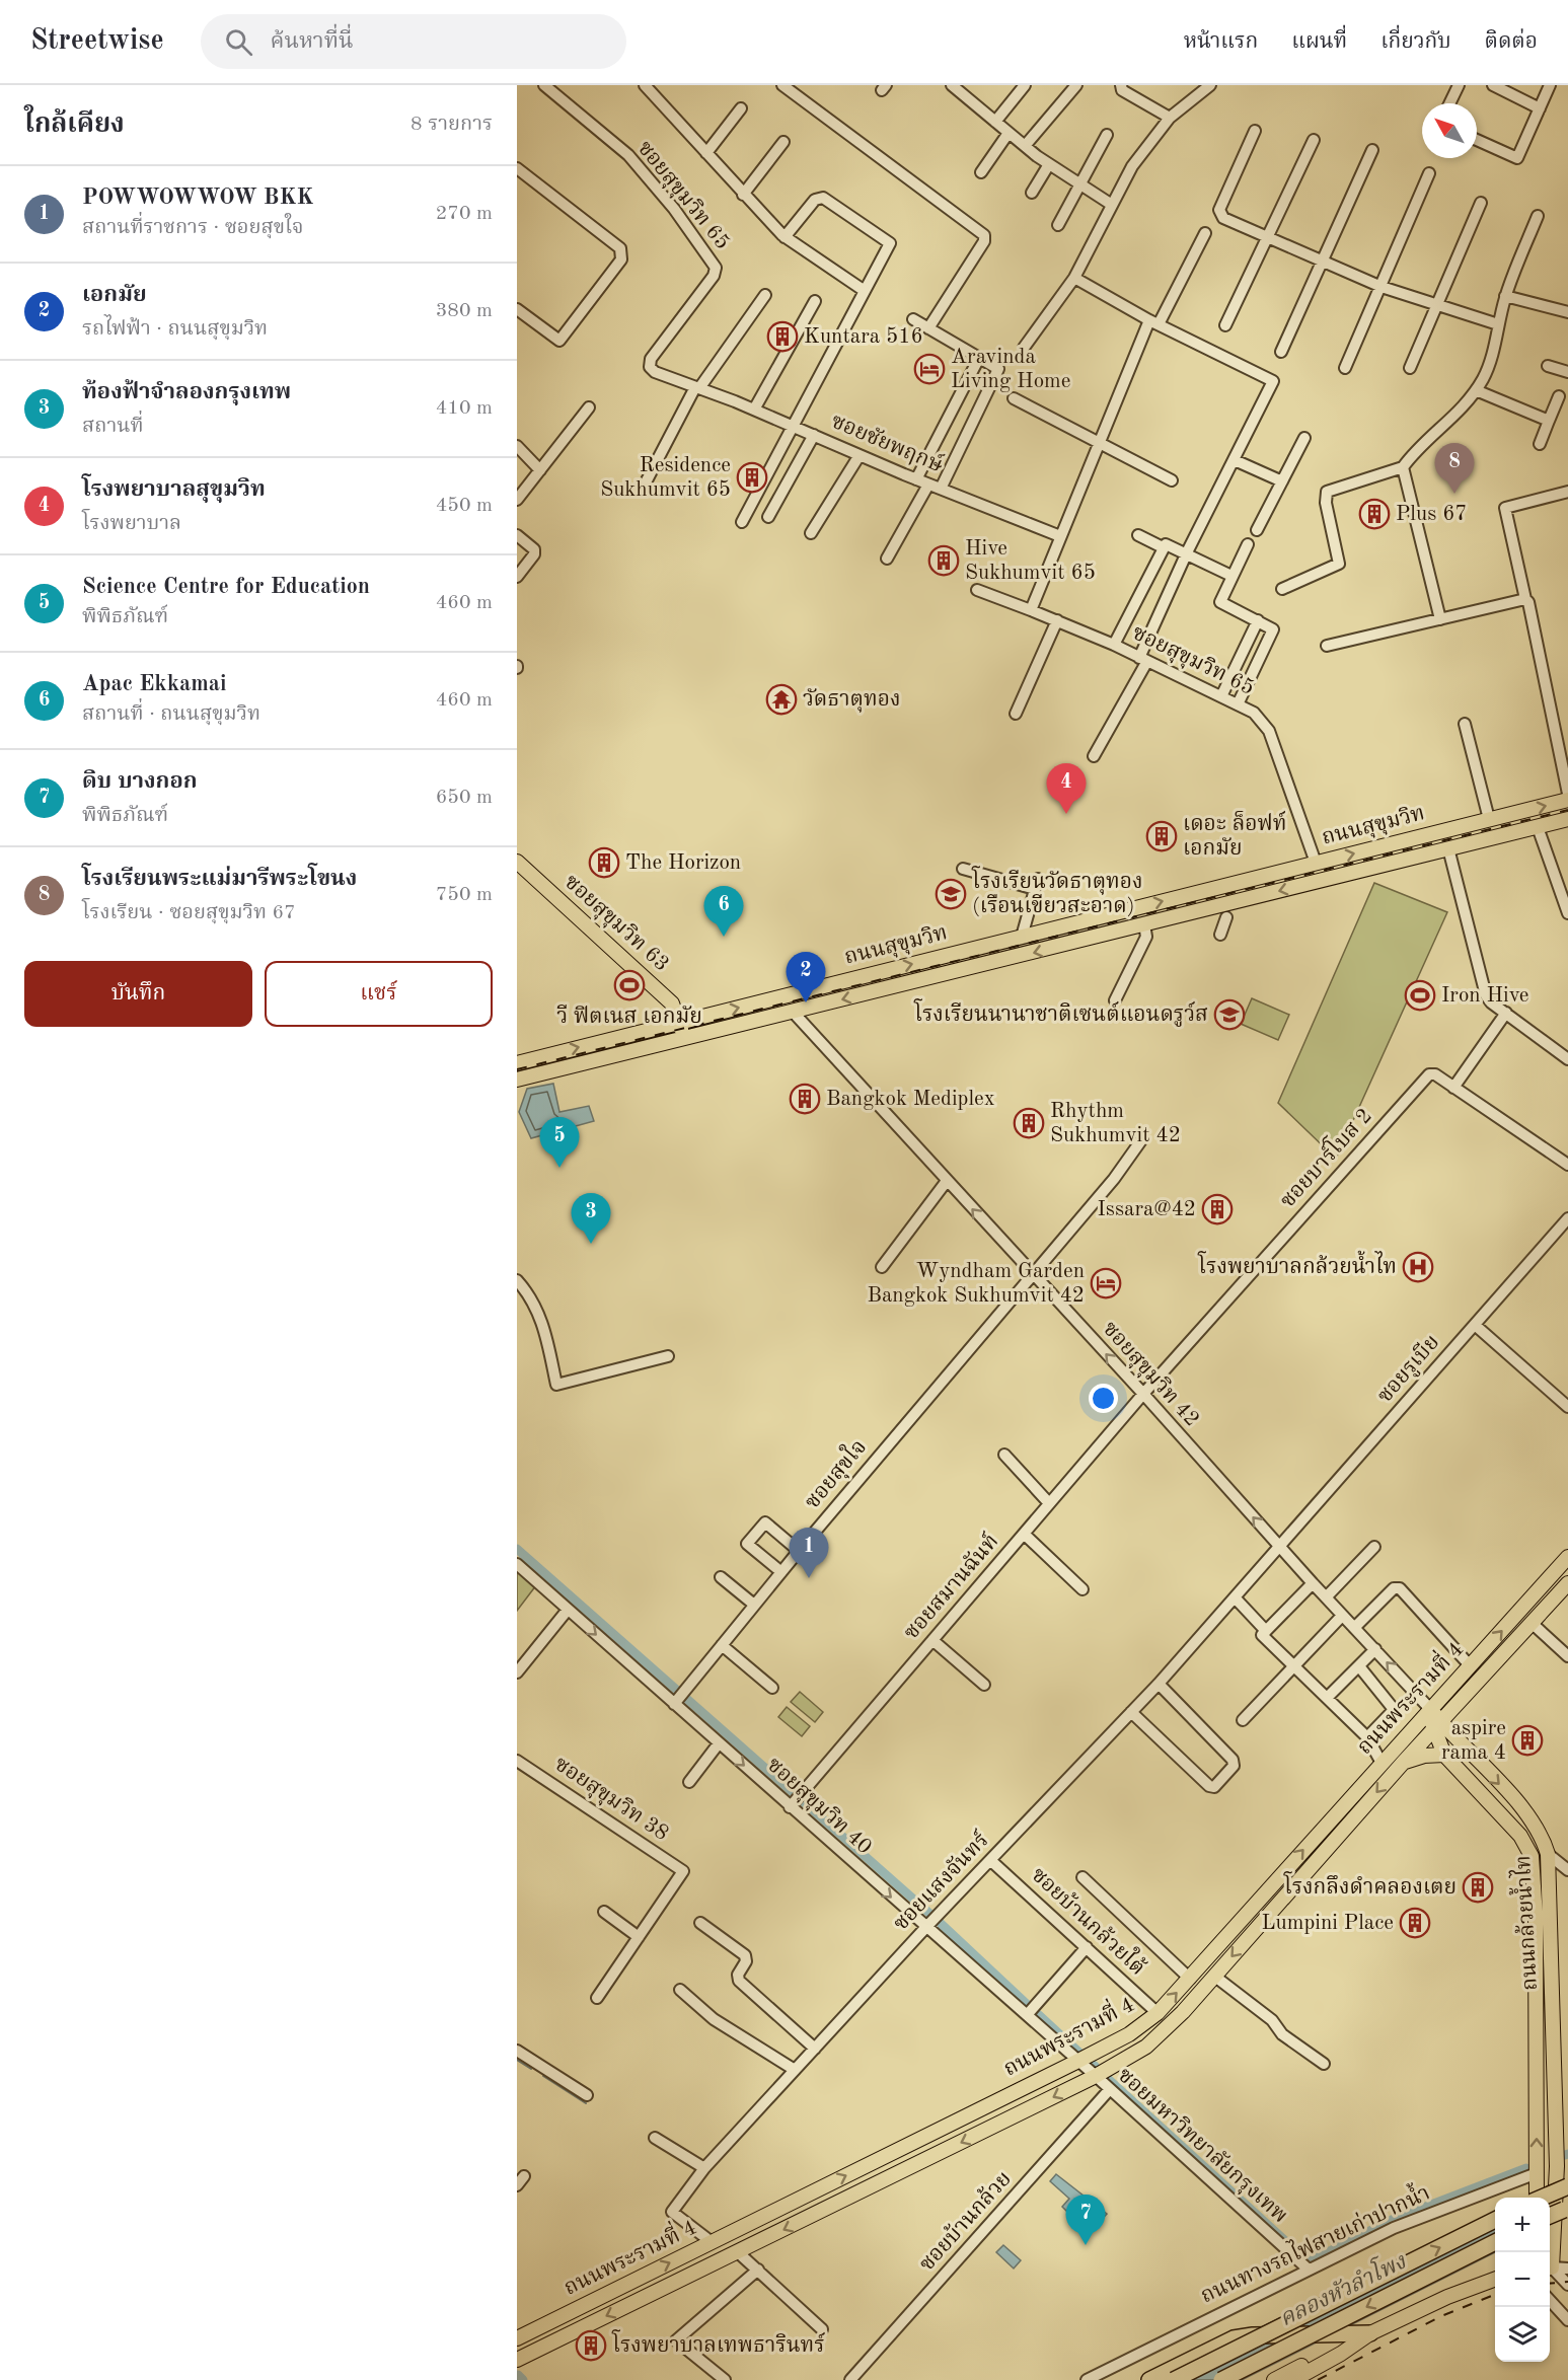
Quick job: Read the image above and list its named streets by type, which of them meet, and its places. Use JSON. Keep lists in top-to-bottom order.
{
  "streets": {
    "main road": [
      "ถนนสุขุมวิท",
      "ซอยสุขุมวิท 63",
      "ถนนพระรามที่ 4",
      "ถนนกล้วยน้ำไท",
      "ถนนทางรถไฟสายเก่าปากน้ำ"
    ],
    "street": [
      "ซอยสุขุมวิท 65",
      "ซอยชัยพฤกษ์",
      "ซอยบาร์โบส 2",
      "ซอยรูเบีย",
      "ซอยสุขุมวิท 42",
      "ซอยสุขใจ",
      "ซอยสมานฉันท์",
      "ซอยสุขุมวิท 38",
      "ซอยสุขุมวิท 40",
      "ซอยแสงจันทร์",
      "ซอยบ้านกล้วยใต้",
      "ซอยมหาวิทยาลัยกรุงเทพ",
      "ซอยบ้านกล้วย"
    ]
  },
  "crossings": [
    ["ซอยสุขุมวิท 65", "ซอยชัยพฤกษ์"],
    ["ซอยสุขุมวิท 65", "ถนนสุขุมวิท"],
    ["ถนนสุขุมวิท", "ซอยสุขุมวิท 63"],
    ["ถนนสุขุมวิท", "ซอยสุขุมวิท 42"],
    ["ซอยบาร์โบส 2", "ซอยสุขุมวิท 42"],
    ["ซอยบาร์โบส 2", "ซอยสมานฉันท์"],
    ["ซอยรูเบีย", "ซอยสุขุมวิท 42"],
    ["ซอยรูเบีย", "ซอยแสงจันทร์"],
    ["ซอยสุขุมวิท 42", "ซอยสุขใจ"],
    ["ซอยสุขุมวิท 42", "ซอยสมานฉันท์"],
    ["ซอยสุขุมวิท 42", "ถนนพระรามที่ 4"],
    ["ซอยสุขุมวิท 42", "ซอยแสงจันทร์"],
    ["ซอยสุขุมวิท 42", "ถนนกล้วยน้ำไท"],
    ["ซอยสุขใจ", "ซอยสุขุมวิท 40"],
    ["ซอยสมานฉันท์", "ซอยสุขุมวิท 40"],
    ["ถนนพระรามที่ 4", "ซอยสุขุมวิท 40"],
    ["ถนนพระรามที่ 4", "ซอยแสงจันทร์"],
    ["ถนนพระรามที่ 4", "ซอยบ้านกล้วยใต้"],
    ["ถนนพระรามที่ 4", "ถนนกล้วยน้ำไท"],
    ["ถนนพระรามที่ 4", "ซอยมหาวิทยาลัยกรุงเทพ"],
    ["ซอยสุขุมวิท 40", "ซอยแสงจันทร์"],
    ["ซอยสุขุมวิท 40", "ซอยมหาวิทยาลัยกรุงเทพ"],
    ["ซอยแสงจันทร์", "ซอยบ้านกล้วยใต้"],
    ["ถนนกล้วยน้ำไท", "ถนนทางรถไฟสายเก่าปากน้ำ"],
    ["ซอยมหาวิทยาลัยกรุงเทพ", "ซอยบ้านกล้วย"],
    ["ซอยมหาวิทยาลัยกรุงเทพ", "ถนนทางรถไฟสายเก่าปากน้ำ"]
  ],
  "one_way": ["ซอยสุขุมวิท 42", "ซอยสุขุมวิท 40"],
  "water": ["คลองหัวลำโพง"],
  "places": {
    "building": [
      "Kuntara 516",
      "Residence Sukhumvit 65",
      "Plus 67",
      "Hive Sukhumvit 65",
      "เดอะ ล็อฟท์ เอกมัย",
      "The Horizon",
      "Bangkok Mediplex",
      "Rhythm Sukhumvit 42",
      "Issara@42",
      "aspire rama 4",
      "โรงกลึงดำคลองเตย",
      "Lumpini Place",
      "โรงพยาบาลเทพธารินทร์"
    ],
    "hotel": ["Aravinda Living Home", "Wyndham Garden Bangkok Sukhumvit 42"],
    "temple": ["วัดธาตุทอง"],
    "school or university": ["โรงเรียนวัดธาตุทอง (เรือนเขียวสะอาด)", "โรงเรียนนานาชาติเซนต์แอนดรูว์ส"],
    "sports": ["วี ฟิตเนส เอกมัย", "Iron Hive"],
    "hospital": ["โรงพยาบาลกล้วยน้ำไท"]
  },
  "north": "top left",
  "page": {
    "header": "Streetwise",
    "search": "ค้นหาที่นี่",
    "nav": [
      "หน้าแรก",
      "แผนที่",
      "เกี่ยวกับ",
      "ติดต่อ"
    ],
    "heading": ["ใกล้เคียง", "8 รายการ"],
    "list": [
      {
        "mark": "1",
        "name": "POWWOWWOW BKK",
        "note": "สถานที่ราชการ · ซอยสุขใจ",
        "value": "270 m"
      },
      {
        "mark": "2",
        "name": "เอกมัย",
        "note": "รถไฟฟ้า · ถนนสุขุมวิท",
        "value": "380 m"
      },
      {
        "mark": "3",
        "name": "ท้องฟ้าจำลองกรุงเทพ",
        "note": "สถานที่",
        "value": "410 m"
      },
      {
        "mark": "4",
        "name": "โรงพยาบาลสุขุมวิท",
        "note": "โรงพยาบาล",
        "value": "450 m"
      },
      {
        "mark": "5",
        "name": "Science Centre for Education",
        "note": "พิพิธภัณฑ์",
        "value": "460 m"
      },
      {
        "mark": "6",
        "name": "Apac Ekkamai",
        "note": "สถานที่ · ถนนสุขุมวิท",
        "value": "460 m"
      },
      {
        "mark": "7",
        "name": "ดิบ บางกอก",
        "note": "พิพิธภัณฑ์",
        "value": "650 m"
      },
      {
        "mark": "8",
        "name": "โรงเรียนพระแม่มารีพระโขนง",
        "note": "โรงเรียน · ซอยสุขุมวิท 67",
        "value": "750 m"
      }
    ],
    "pins": [
      "8",
      "4",
      "6",
      "2",
      "5",
      "3",
      "1",
      "7"
    ],
    "buttons": ["บันทึก", "แชร์"],
    "map_buttons": ["+", "−"]
  }
}
